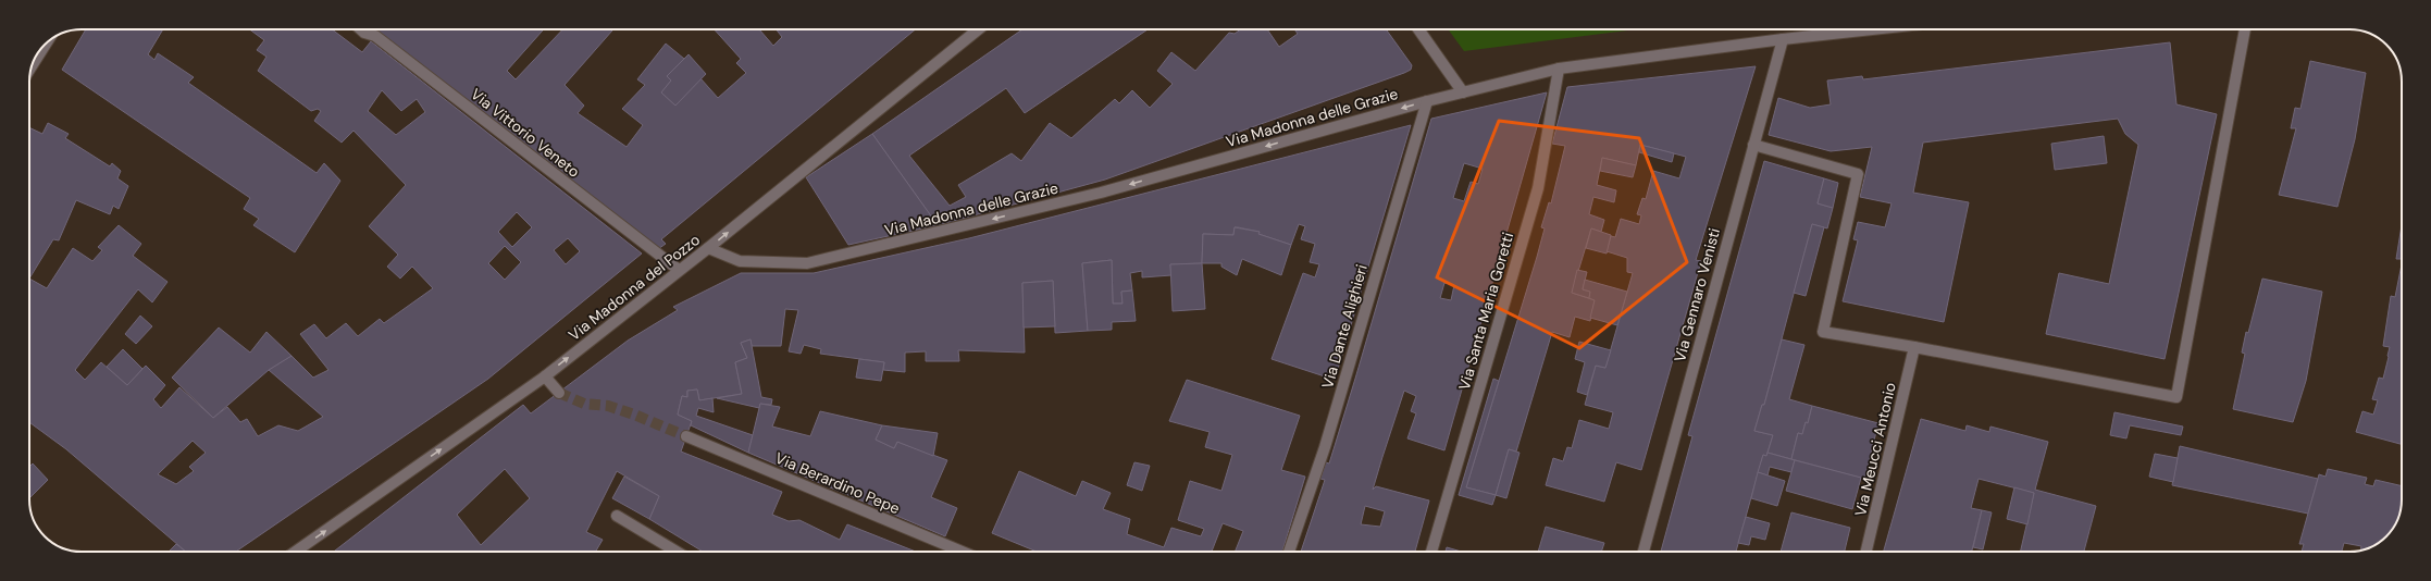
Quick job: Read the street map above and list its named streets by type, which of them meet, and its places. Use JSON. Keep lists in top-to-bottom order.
{
  "streets": {
    "street": [
      "Via Madonna delle Grazie",
      "Via Vittorio Veneto",
      "Via Madonna del Pozzo",
      "Via Gennaro Venisti",
      "Via Santa Maria Goretti",
      "Via Dante Alighieri",
      "Via Meucci Antonio",
      "Via Berardino Pepe"
    ]
  },
  "crossings": [
    ["Via Madonna delle Grazie", "Via Madonna del Pozzo"],
    ["Via Madonna delle Grazie", "Via Gennaro Venisti"],
    ["Via Madonna delle Grazie", "Via Santa Maria Goretti"],
    ["Via Madonna delle Grazie", "Via Dante Alighieri"],
    ["Via Vittorio Veneto", "Via Madonna del Pozzo"]
  ],
  "one_way": ["Via Madonna delle Grazie", "Via Madonna del Pozzo"]
}
